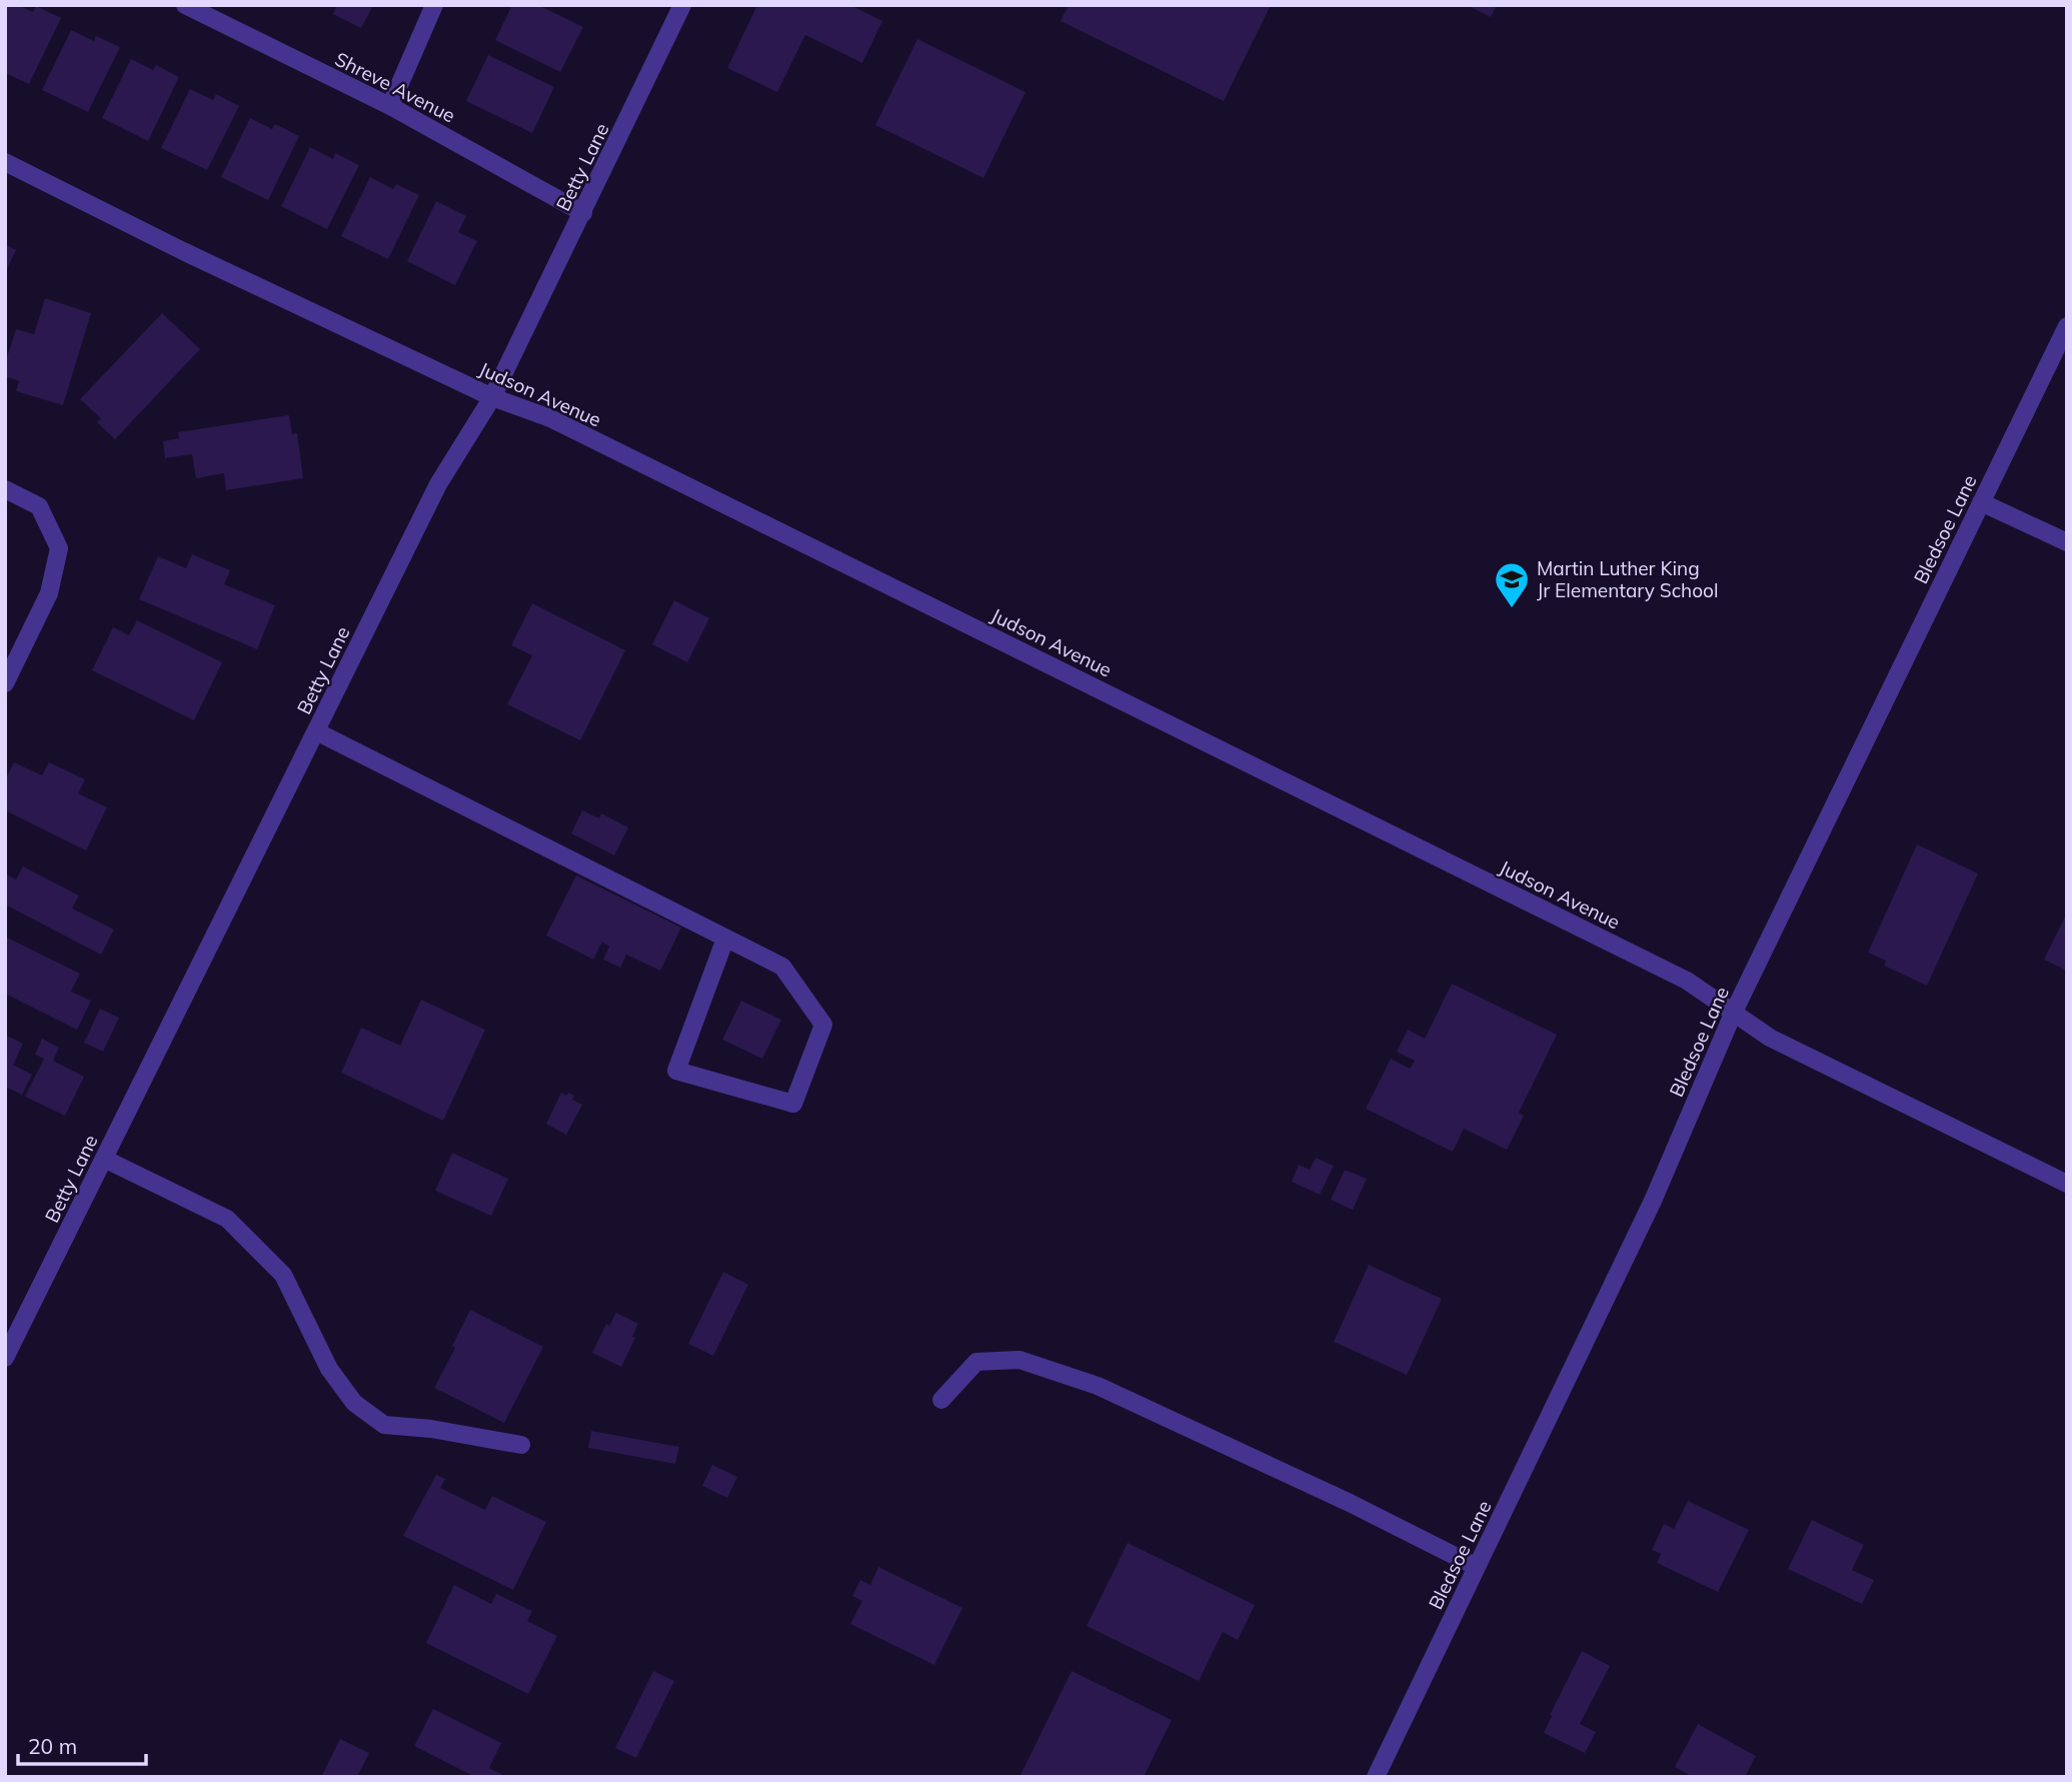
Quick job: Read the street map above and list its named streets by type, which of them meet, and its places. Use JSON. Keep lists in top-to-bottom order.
{
  "streets": {
    "street": [
      "Shreve Avenue",
      "Betty Lane",
      "Judson Avenue",
      "Bledsoe Lane"
    ]
  },
  "crossings": [
    ["Shreve Avenue", "Betty Lane"],
    ["Betty Lane", "Judson Avenue"],
    ["Judson Avenue", "Bledsoe Lane"]
  ],
  "places": {
    "school or university": ["Martin Luther King Jr Elementary School"]
  },
  "scale_bar": "20 m"
}
